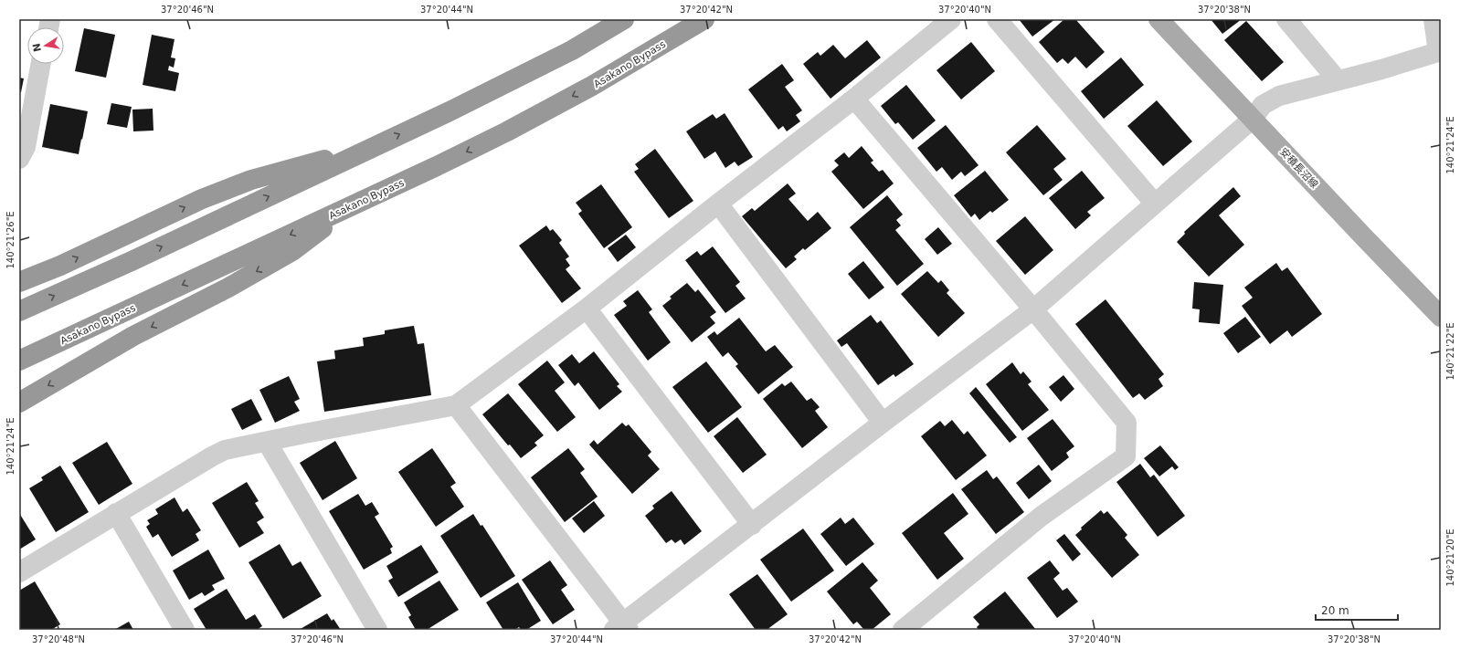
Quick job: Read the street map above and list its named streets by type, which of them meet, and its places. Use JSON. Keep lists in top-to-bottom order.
{
  "streets": {
    "highway": ["Asakano Bypass"],
    "main road": ["安積長沼線"]
  },
  "scale_bar": "20 m",
  "north": "left",
  "coordinates": [
    "37°20'46\"N",
    "37°20'44\"N",
    "37°20'42\"N",
    "37°20'40\"N",
    "37°20'38\"N",
    "140°21'24\"E",
    "140°21'26\"E",
    "140°21'22\"E",
    "140°21'20\"E",
    "37°20'48\"N"
  ]
}
